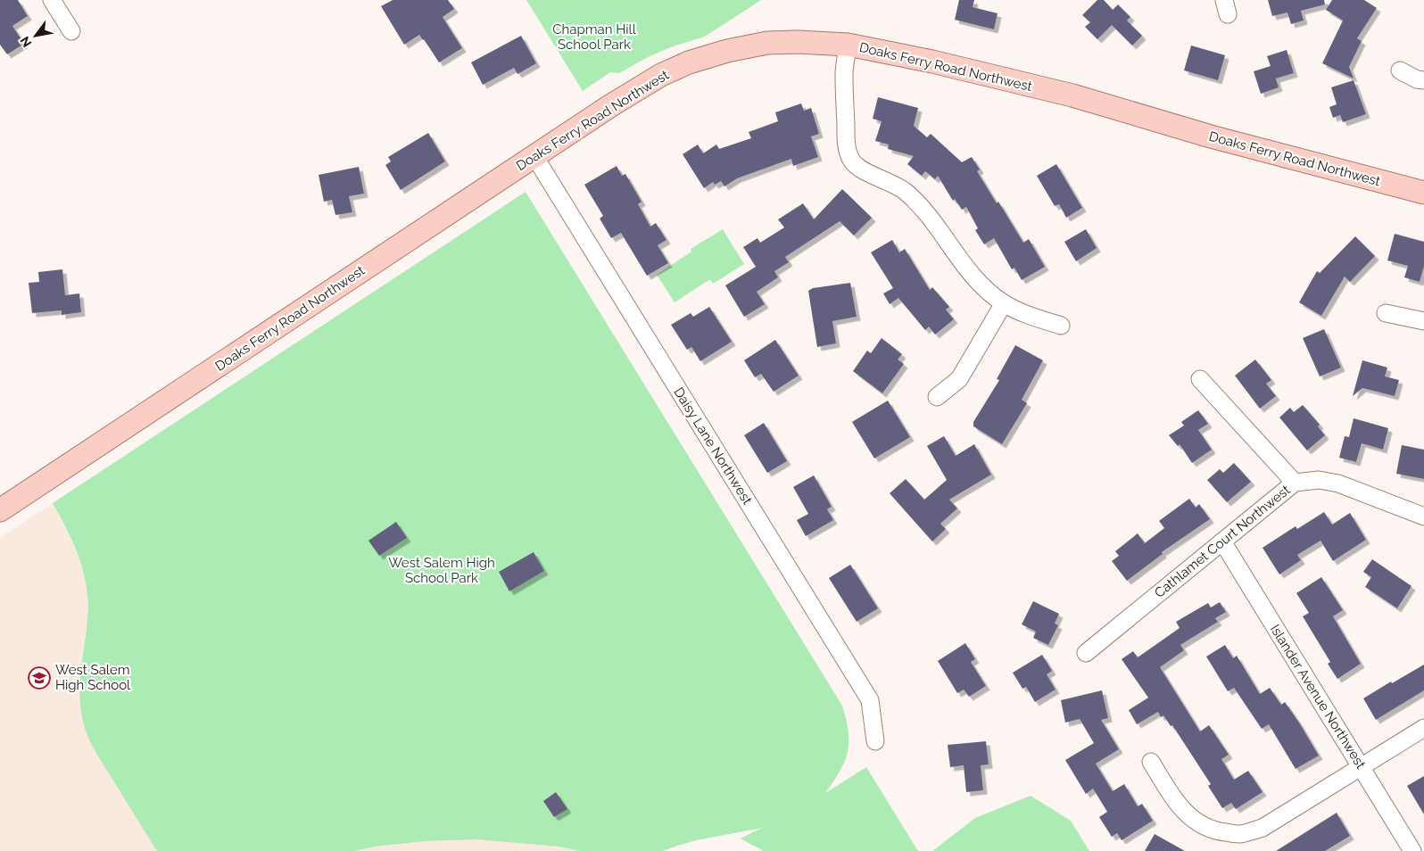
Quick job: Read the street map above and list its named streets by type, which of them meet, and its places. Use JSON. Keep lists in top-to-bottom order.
{
  "streets": {
    "main road": ["Doaks Ferry Road Northwest"],
    "street": ["Daisy Lane Northwest", "Cathlamet Court Northwest", "Islander Avenue Northwest"]
  },
  "crossings": [
    ["Doaks Ferry Road Northwest", "Daisy Lane Northwest"],
    ["Cathlamet Court Northwest", "Islander Avenue Northwest"]
  ],
  "parks": ["Chapman Hill School Park", "West Salem High School Park"],
  "places": {
    "school or university": ["West Salem High School"]
  },
  "north": "bottom left"
}
